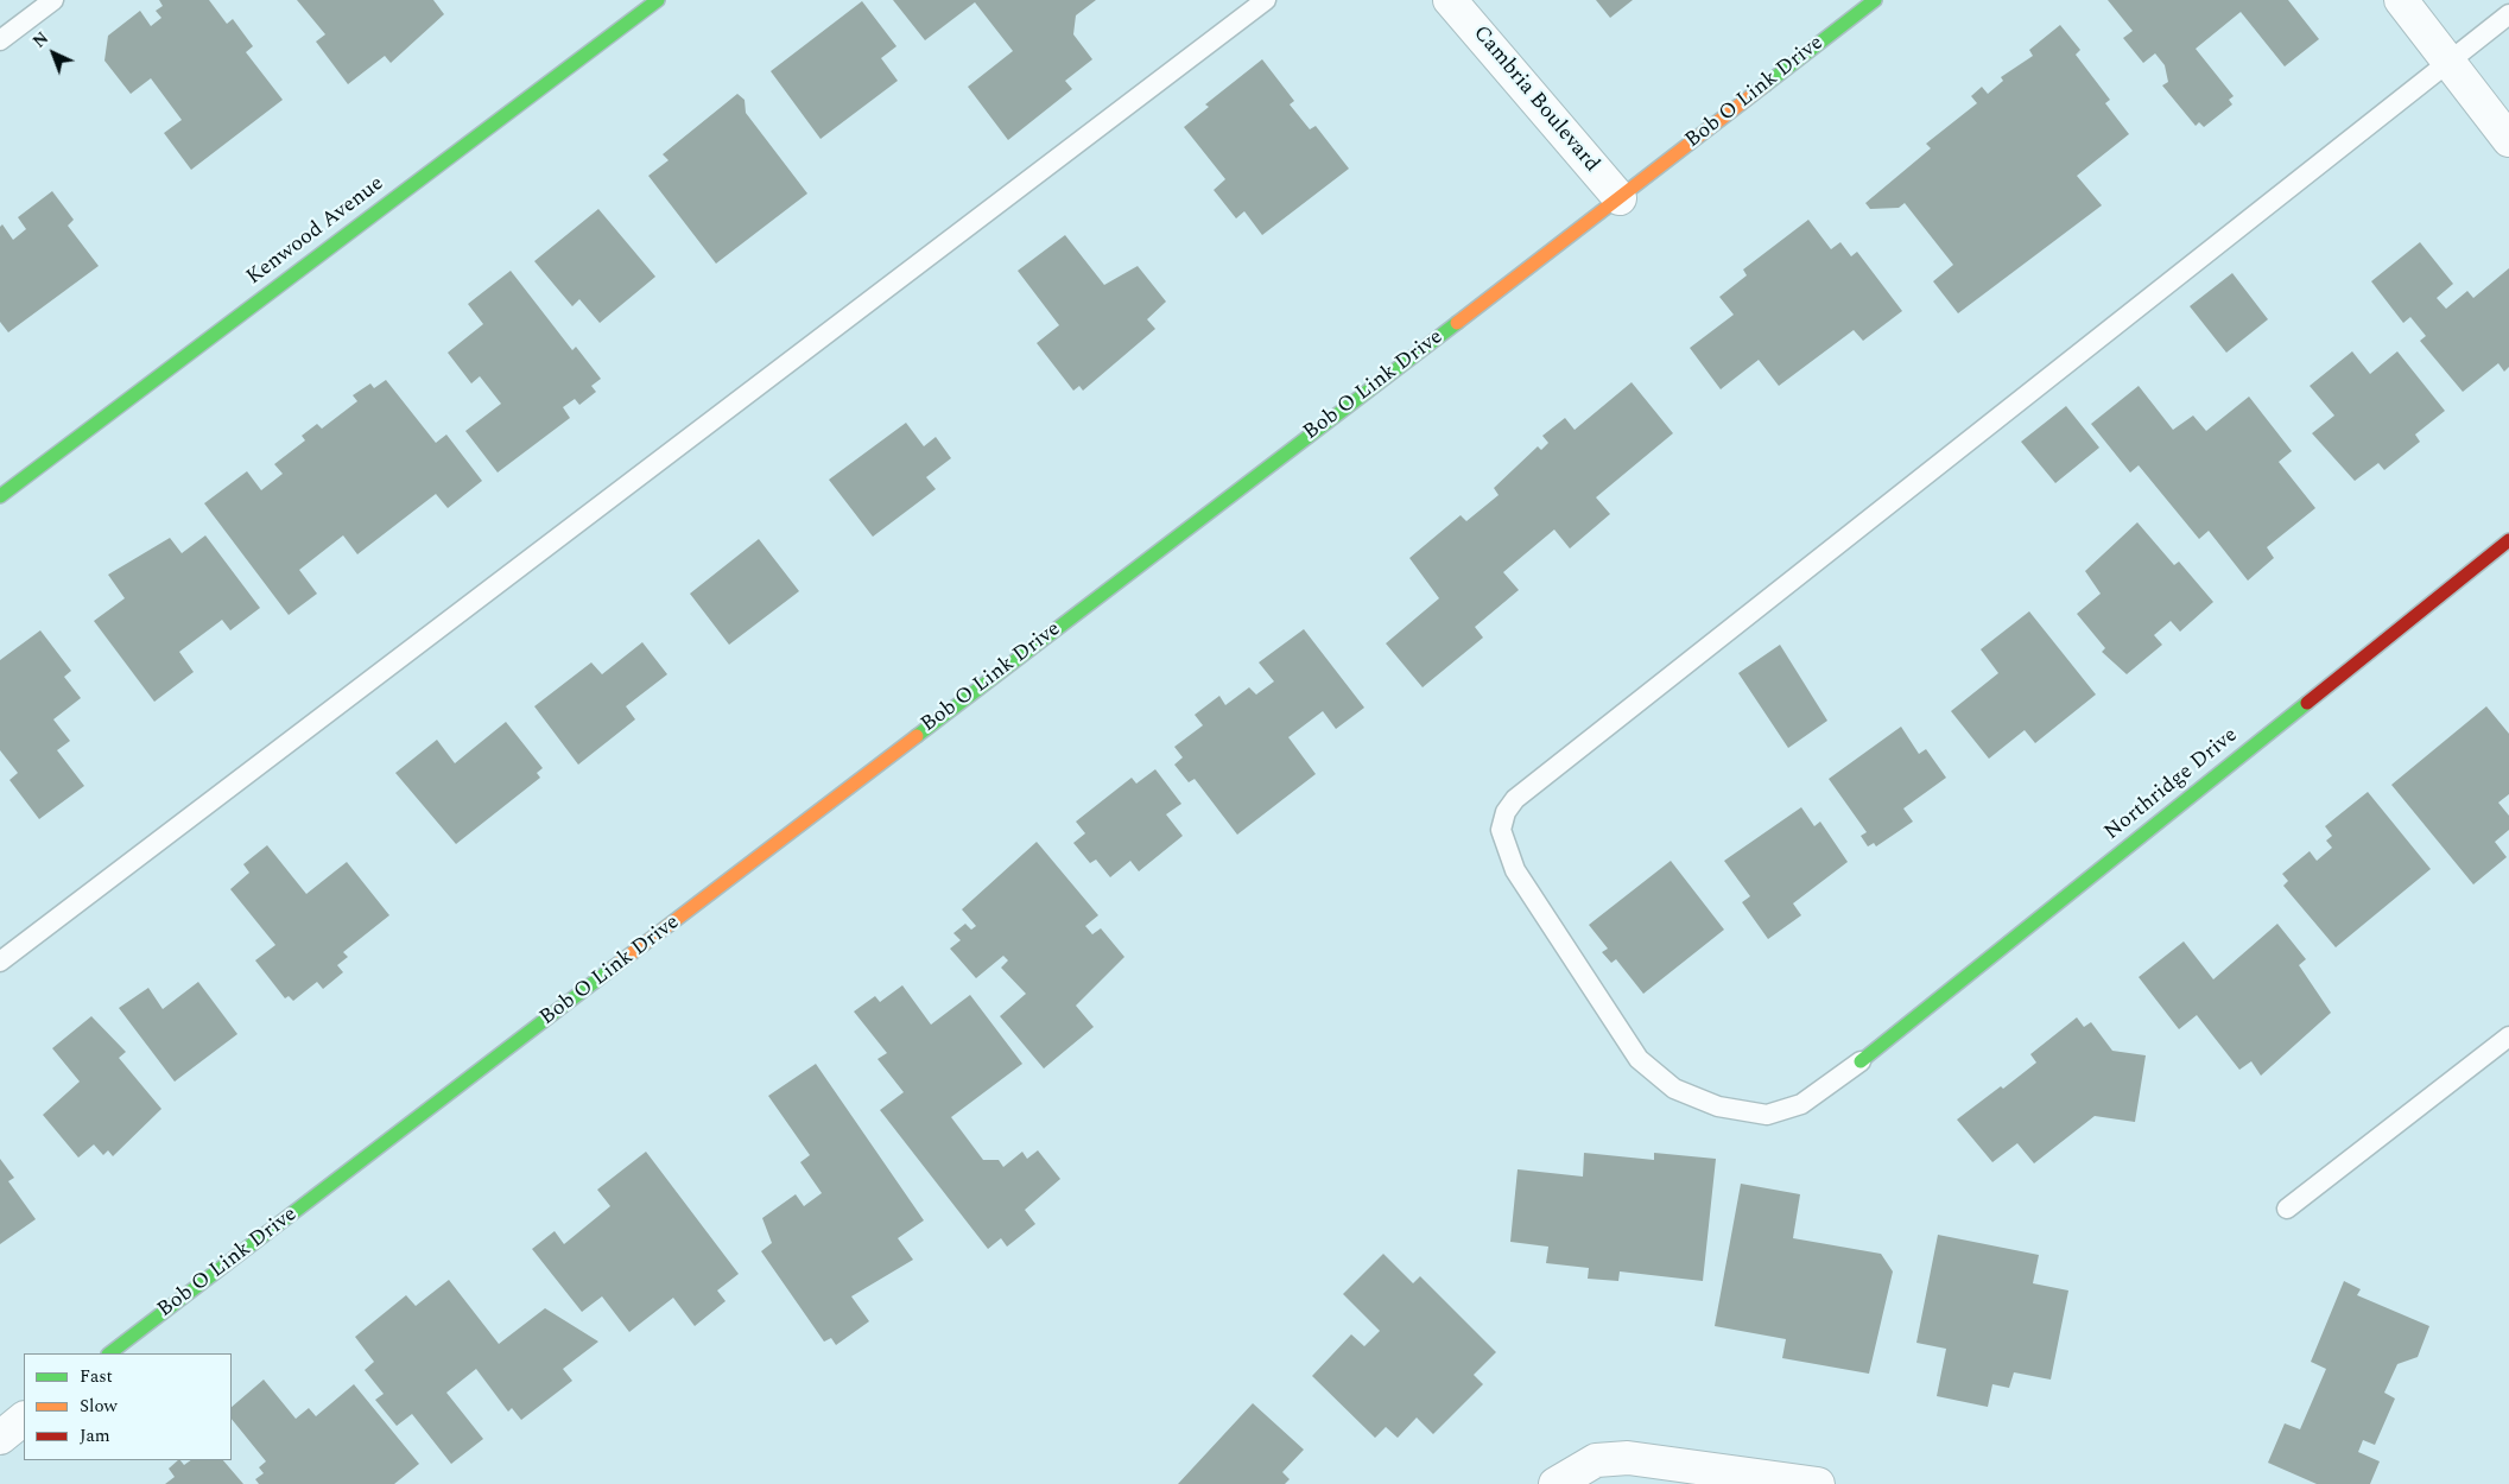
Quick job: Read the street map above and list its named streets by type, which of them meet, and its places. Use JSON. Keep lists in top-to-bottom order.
{
  "streets": {
    "street": [
      "Bob O Link Drive",
      "Cambria Boulevard",
      "Kenwood Avenue",
      "Northridge Drive"
    ]
  },
  "crossings": [
    ["Bob O Link Drive", "Cambria Boulevard"]
  ],
  "legend": ["Fast", "Slow", "Jam"],
  "north": "top left"
}
